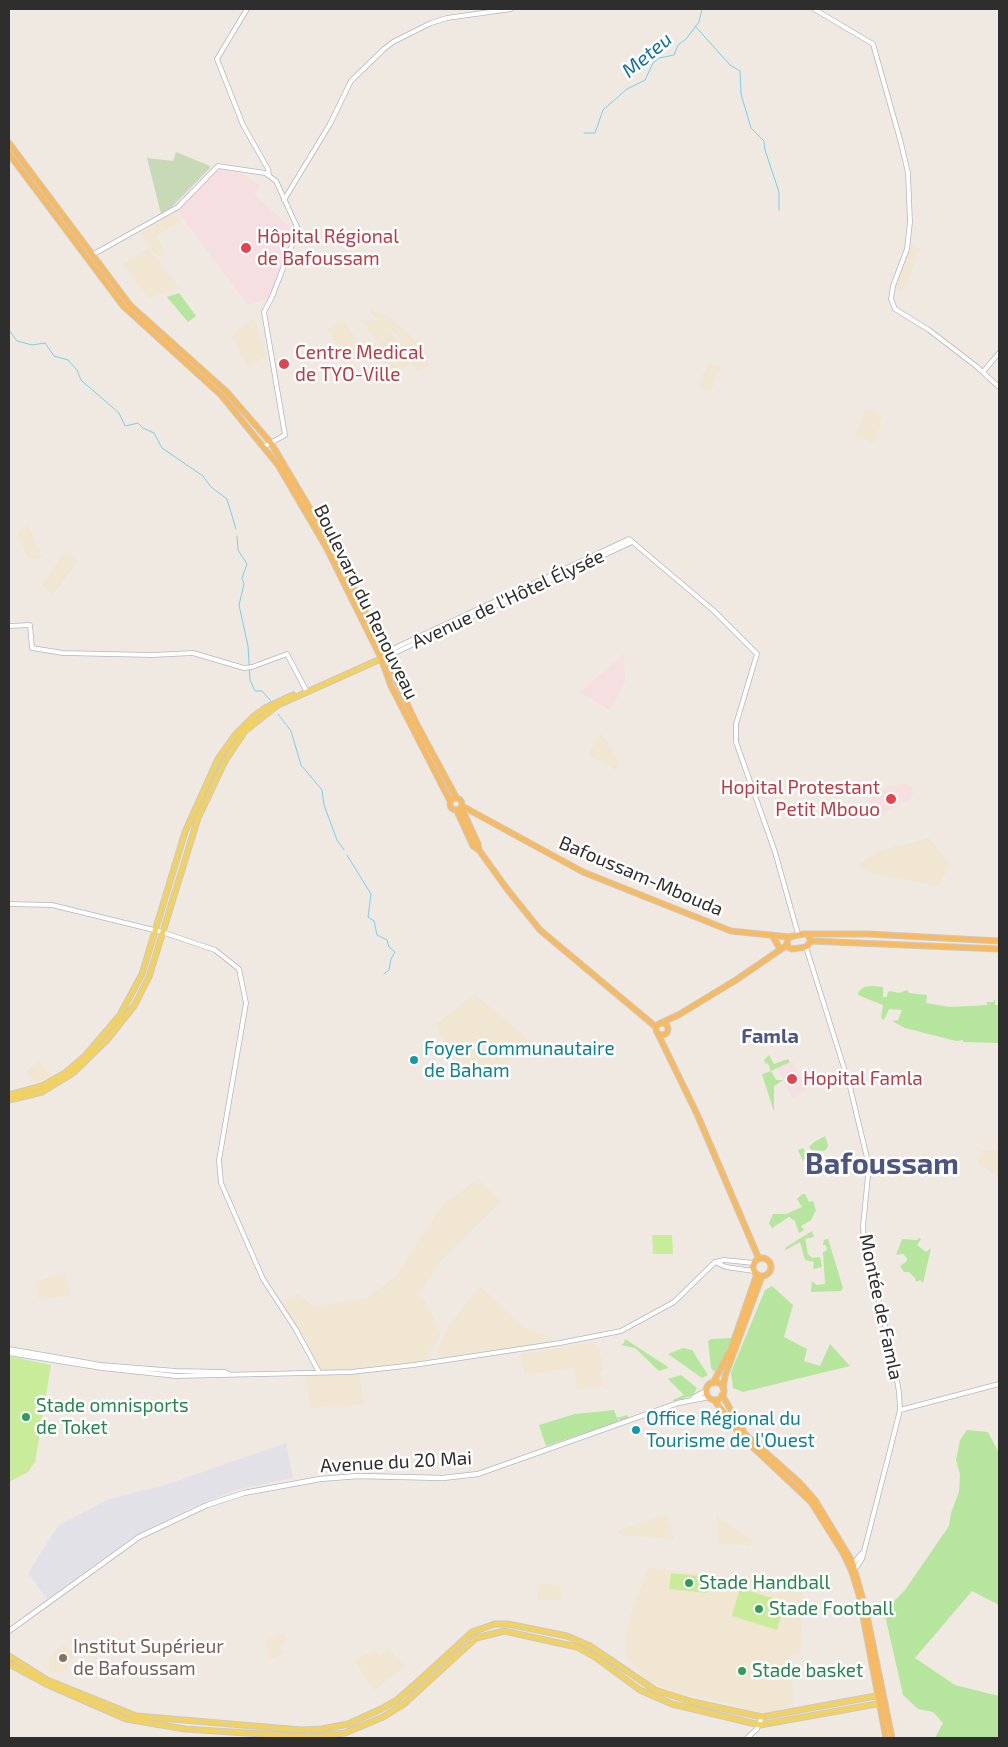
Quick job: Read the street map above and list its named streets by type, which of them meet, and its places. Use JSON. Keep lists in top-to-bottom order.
{
  "streets": {
    "highway": ["Boulevard du Renouveau", "Bafoussam-Mbouda"],
    "main road": ["Avenue du 20 Mai"],
    "street": ["Avenue de l'Hôtel Élysée", "Montée de Famla"]
  },
  "crossings": [
    ["Avenue de l'Hôtel Élysée", "Boulevard du Renouveau"],
    ["Boulevard du Renouveau", "Bafoussam-Mbouda"]
  ],
  "districts": ["Famla", "Bafoussam"],
  "water": ["Meteu"],
  "places": [
    "Hôpital Régional de Bafoussam",
    "Centre Medical de TYO-Ville",
    "Hopital Protestant Petit Mbouo",
    "Foyer Communautaire de Baham",
    "Hopital Famla",
    "Stade omnisports de Toket",
    "Office Régional du Tourisme de l'Ouest",
    "Stade Handball",
    "Stade Football",
    "Institut Supérieur de Bafoussam",
    "Stade basket"
  ]
}
